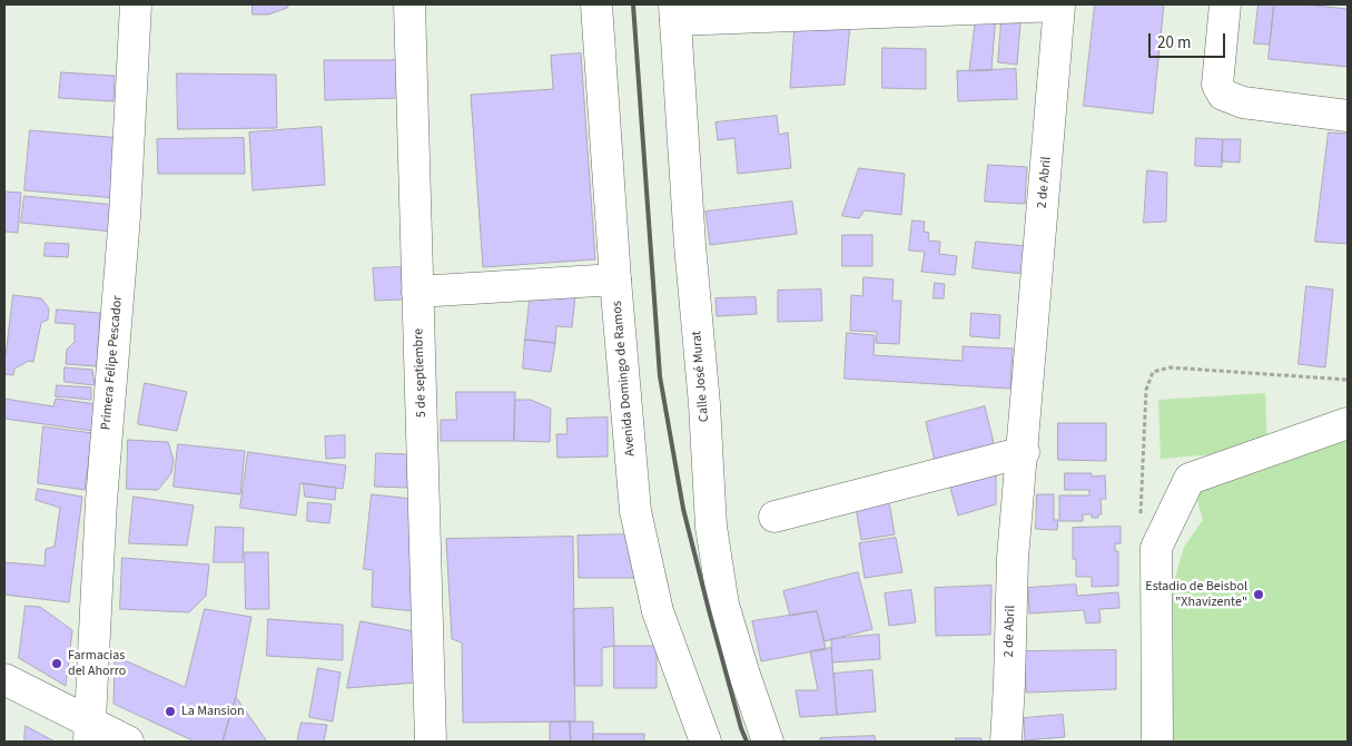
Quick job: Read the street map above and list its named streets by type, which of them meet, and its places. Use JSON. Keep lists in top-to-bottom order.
{
  "streets": {
    "street": [
      "2 de Abril",
      "Primera Felipe Pescador",
      "5 de septiembre",
      "Calle José Murat",
      "Avenida Domingo de Ramos"
    ]
  },
  "crossings": [
    ["2 de Abril", "Calle José Murat"]
  ],
  "places": ["Estadio de Beisbol \"Xhavizente\"", "Farmacias del Ahorro", "La Mansion"],
  "scale_bar": "20 m"
}
